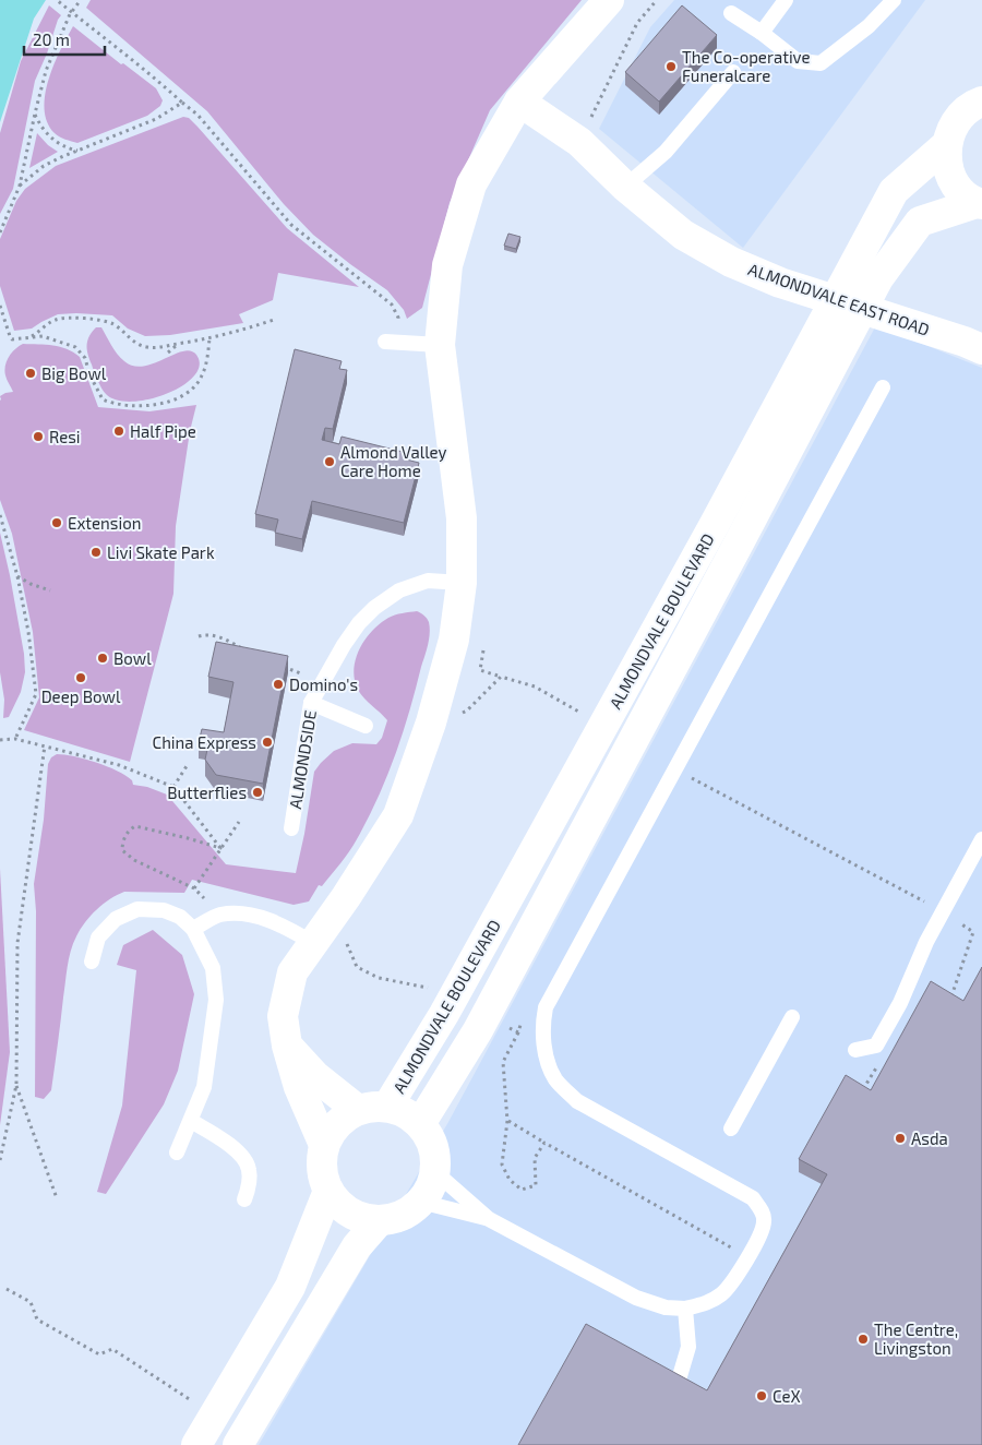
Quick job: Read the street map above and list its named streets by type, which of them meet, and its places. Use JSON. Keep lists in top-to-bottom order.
{
  "streets": {
    "street": ["ALMONDVALE EAST ROAD", "ALMONDVALE BOULEVARD"],
    "lane": ["ALMONDSIDE"]
  },
  "places": [
    "The Co-operative Funeralcare",
    "Big Bowl",
    "Half Pipe",
    "Resi",
    "Almond Valley Care Home",
    "Extension",
    "Livi Skate Park",
    "Bowl",
    "Deep Bowl",
    "Domino's",
    "China Express",
    "Butterflies",
    "Asda",
    "The Centre, Livingston",
    "CeX"
  ],
  "scale_bar": "20 m"
}
